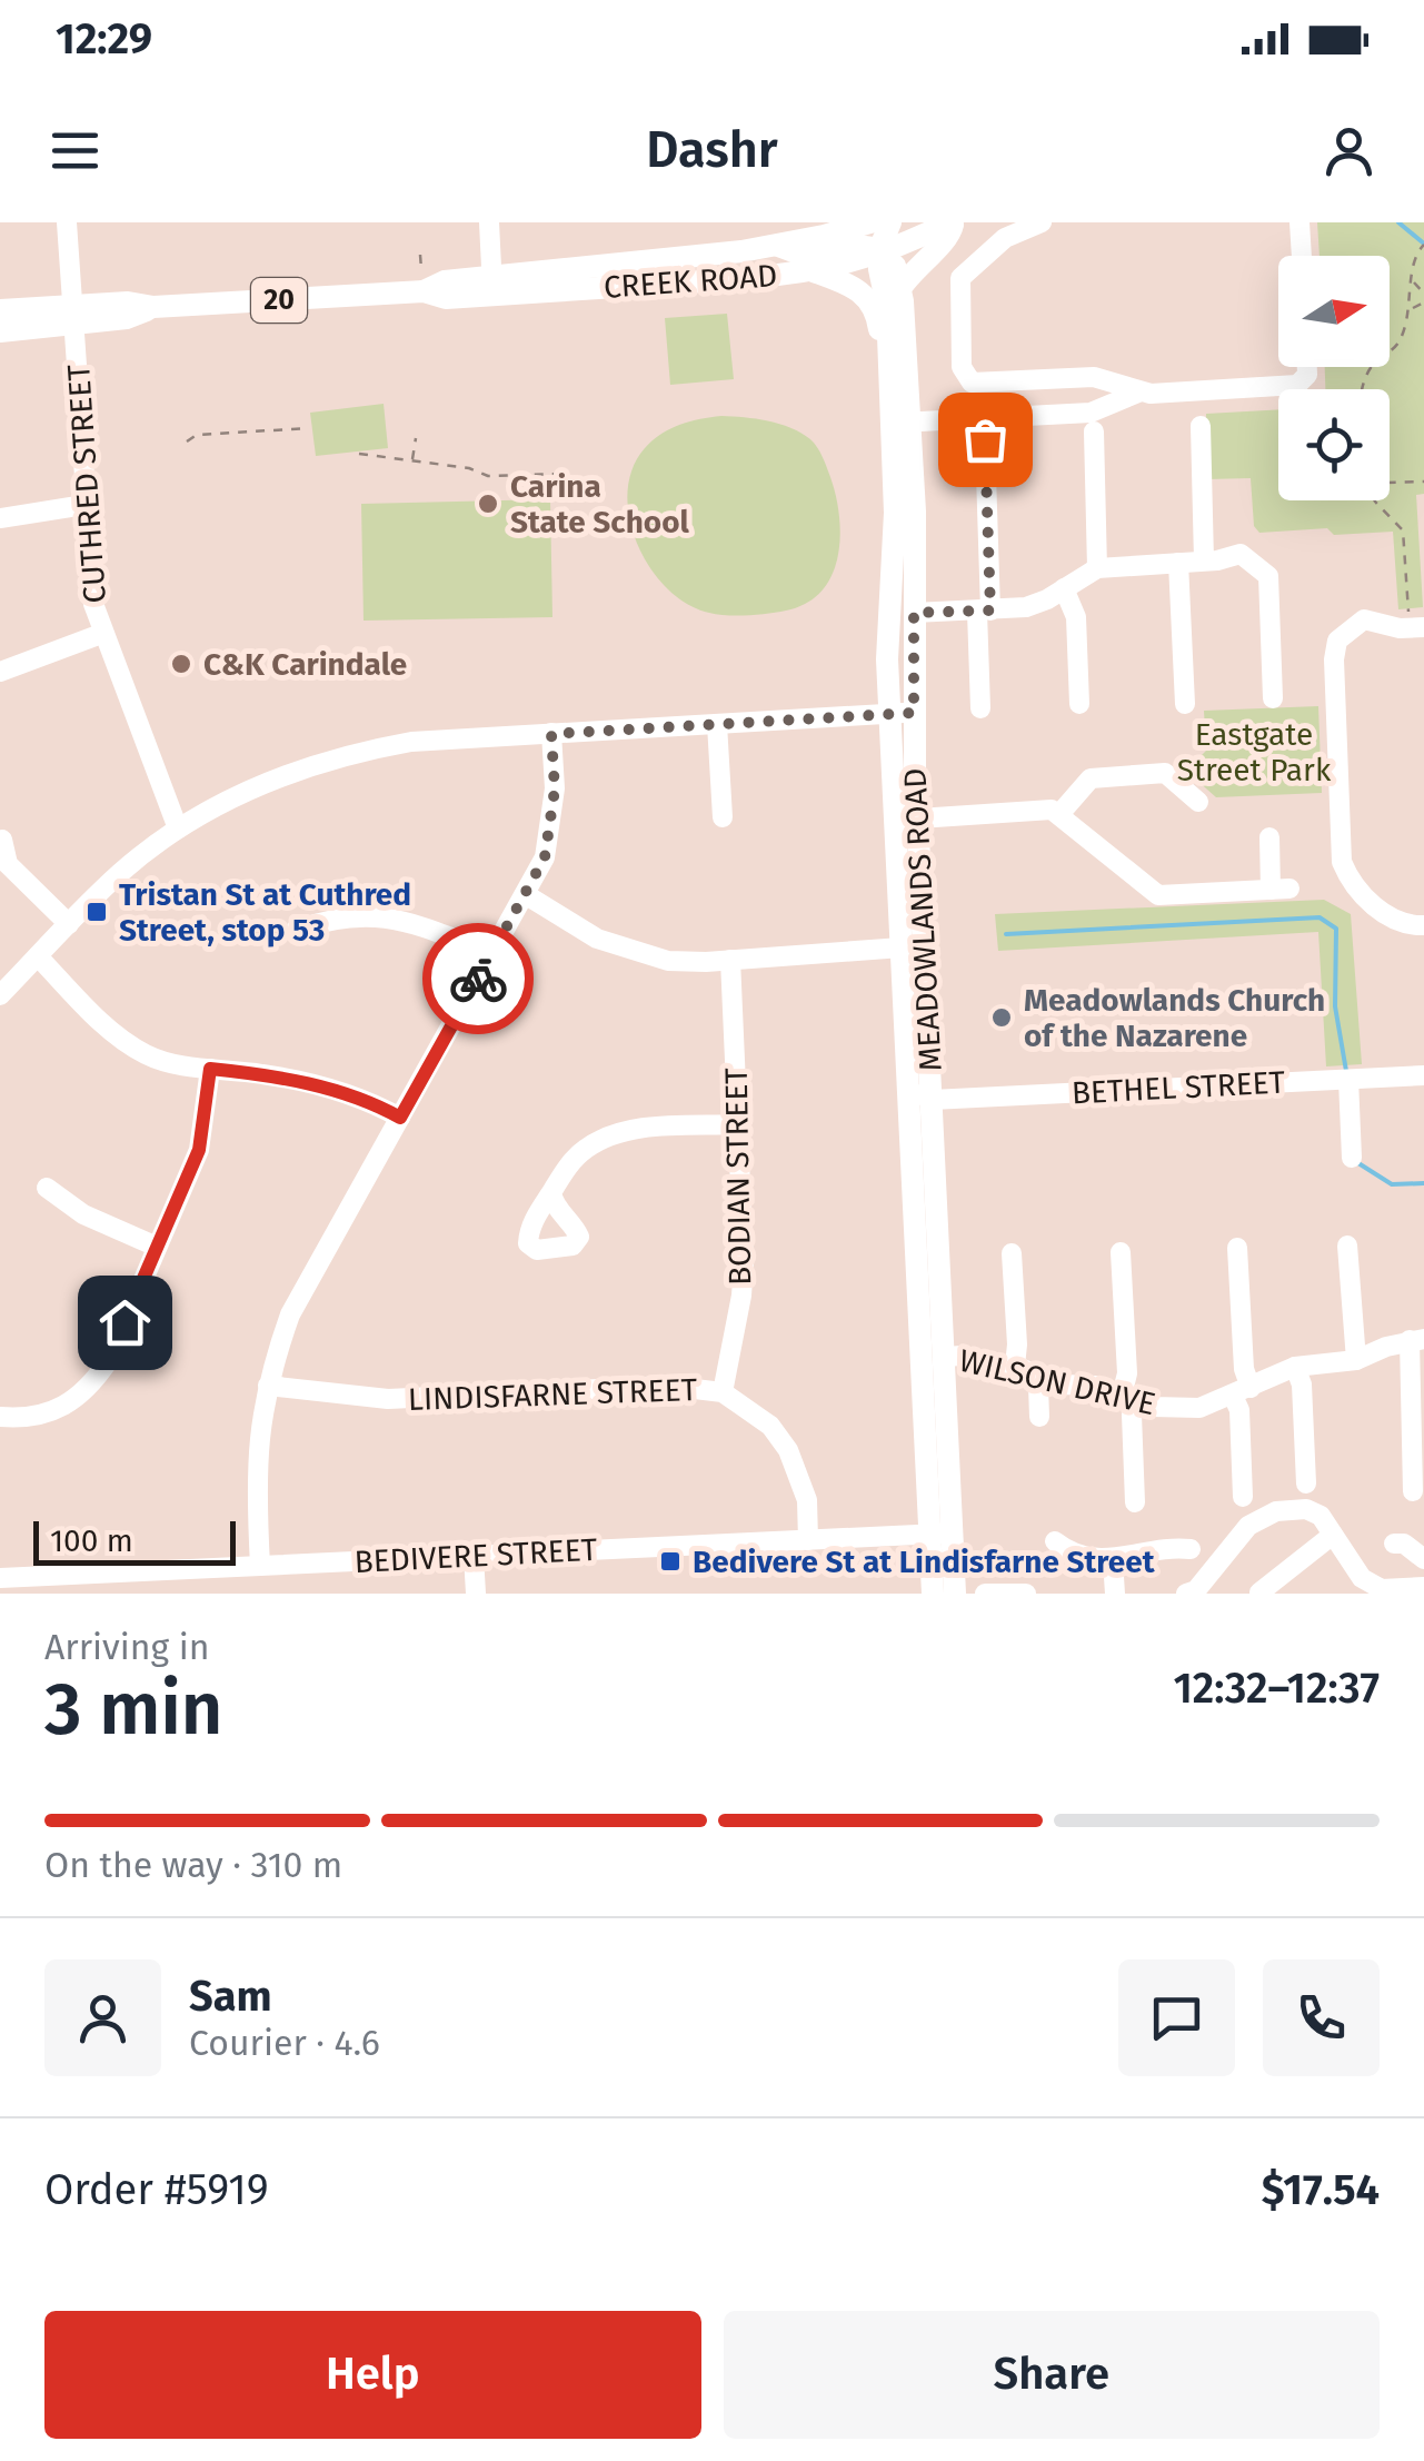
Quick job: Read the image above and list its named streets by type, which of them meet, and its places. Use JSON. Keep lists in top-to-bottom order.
{
  "streets": {
    "main road": ["CREEK ROAD", "20", "MEADOWLANDS ROAD"],
    "street": [
      "CUTHRED STREET",
      "BETHEL STREET",
      "BODIAN STREET",
      "WILSON DRIVE",
      "LINDISFARNE STREET",
      "BEDIVERE STREET"
    ]
  },
  "crossings": [
    ["CREEK ROAD", "CUTHRED STREET"],
    ["CREEK ROAD", "MEADOWLANDS ROAD"],
    ["MEADOWLANDS ROAD", "BETHEL STREET"],
    ["MEADOWLANDS ROAD", "WILSON DRIVE"],
    ["MEADOWLANDS ROAD", "BEDIVERE STREET"],
    ["BODIAN STREET", "LINDISFARNE STREET"],
    ["LINDISFARNE STREET", "BEDIVERE STREET"]
  ],
  "parks": ["Eastgate Street Park"],
  "places": {
    "other": ["Carina State School", "C&K Carindale", "Meadowlands Church of the Nazarene"],
    "transit": ["Tristan St at Cuthred Street, stop 53", "Bedivere St at Lindisfarne Street"]
  },
  "scale_bar": "100 m",
  "north": "right",
  "page": {
    "status": "12:29",
    "header": "Dashr",
    "scale": "100 m",
    "heading": ["3 min", "Arriving in", "12:32–12:37"],
    "panel": [
      "Sam",
      "Courier · 4.6",
      "Order #5919",
      "$17.54"
    ],
    "bar": "On the way · 310 m",
    "buttons": ["Help", "Share"]
  }
}
